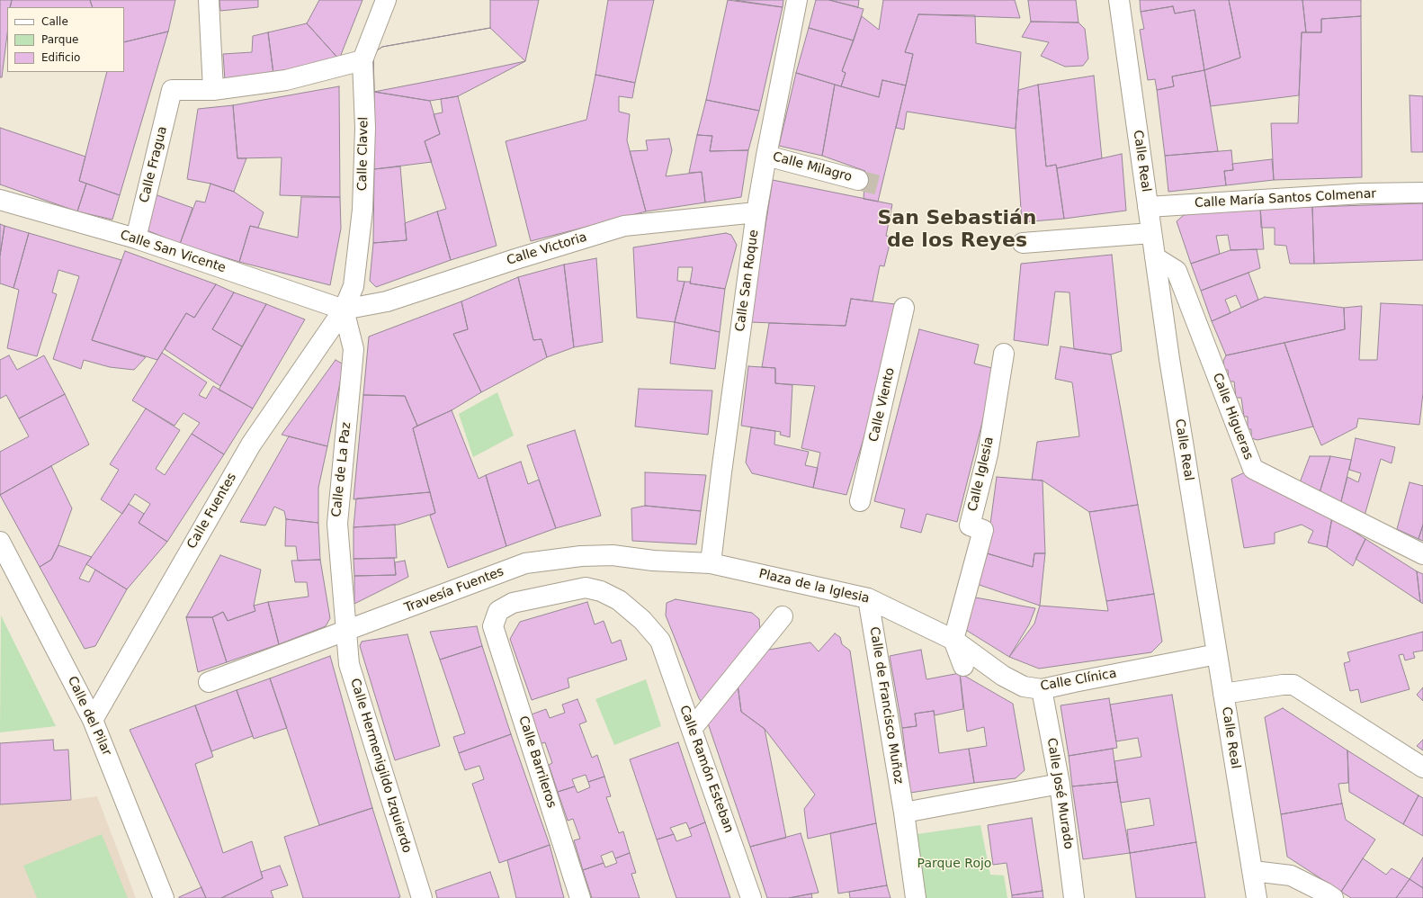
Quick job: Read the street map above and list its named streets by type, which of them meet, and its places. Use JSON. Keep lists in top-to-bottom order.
{
  "streets": {
    "street": [
      "Calle Clavel",
      "Calle Real",
      "Calle Fragua",
      "Calle Milagro",
      "Calle María Santos Colmenar",
      "Calle Victoria",
      "Calle San Vicente",
      "Calle San Roque",
      "Calle Viento",
      "Calle Higueras",
      "Calle de La Paz",
      "Calle Iglesia",
      "Calle Fuentes",
      "Plaza de la Iglesia",
      "Travesía Fuentes",
      "Calle Clínica",
      "Calle de Francisco Muñoz",
      "Calle del Pilar",
      "Calle Barrileros",
      "Calle Hermenigildo Izquierdo",
      "Calle Ramón Esteban",
      "Calle José Murado"
    ]
  },
  "crossings": [
    ["Calle Clavel", "Calle Victoria"],
    ["Calle Clavel", "Calle San Vicente"],
    ["Calle Clavel", "Calle de La Paz"],
    ["Calle Clavel", "Calle Fuentes"],
    ["Calle Real", "Calle María Santos Colmenar"],
    ["Calle Real", "Calle Higueras"],
    ["Calle Real", "Calle Clínica"],
    ["Calle Fragua", "Calle San Vicente"],
    ["Calle Milagro", "Calle San Roque"],
    ["Calle Victoria", "Calle San Vicente"],
    ["Calle Victoria", "Calle San Roque"],
    ["Calle Victoria", "Calle de La Paz"],
    ["Calle Victoria", "Calle Fuentes"],
    ["Calle San Vicente", "Calle de La Paz"],
    ["Calle San Vicente", "Calle Fuentes"],
    ["Calle San Roque", "Plaza de la Iglesia"],
    ["Calle San Roque", "Travesía Fuentes"],
    ["Calle de La Paz", "Calle Fuentes"],
    ["Calle de La Paz", "Travesía Fuentes"],
    ["Calle de La Paz", "Calle Hermenigildo Izquierdo"],
    ["Calle Iglesia", "Plaza de la Iglesia"],
    ["Calle Iglesia", "Calle Clínica"],
    ["Calle Fuentes", "Calle del Pilar"],
    ["Plaza de la Iglesia", "Travesía Fuentes"],
    ["Plaza de la Iglesia", "Calle Clínica"],
    ["Plaza de la Iglesia", "Calle de Francisco Muñoz"],
    ["Travesía Fuentes", "Calle Hermenigildo Izquierdo"],
    ["Calle Clínica", "Calle José Murado"],
    ["Calle Barrileros", "Calle Ramón Esteban"]
  ],
  "districts": ["San Sebastián de los Reyes"],
  "parks": ["Parque Rojo"],
  "legend": ["Calle", "Parque", "Edificio"]
}
